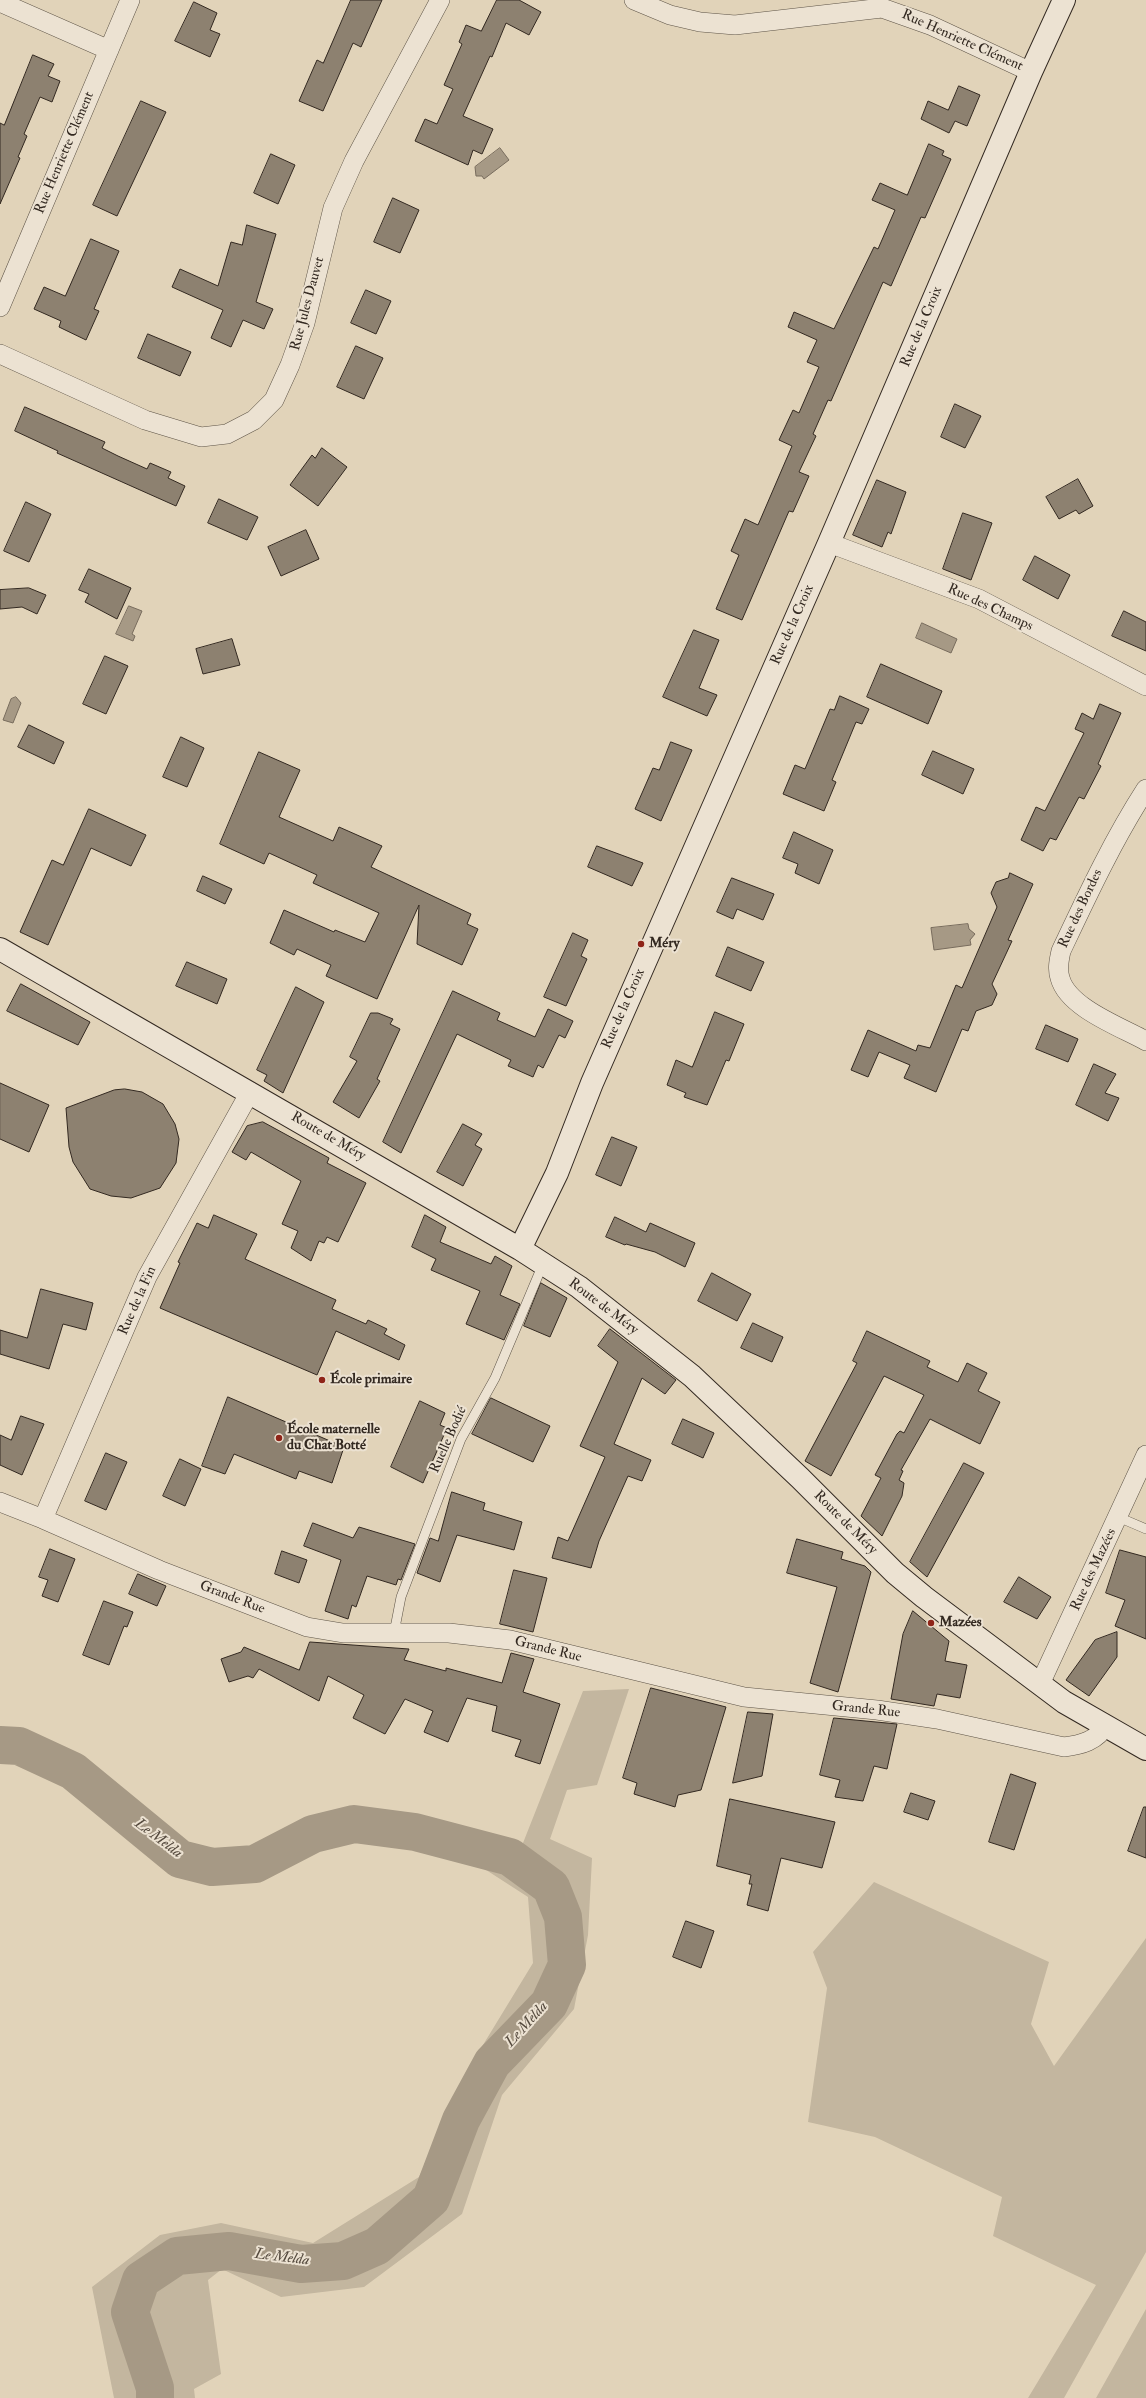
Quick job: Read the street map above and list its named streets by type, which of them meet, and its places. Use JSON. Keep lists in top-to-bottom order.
{
  "streets": {
    "main road": ["Rue de la Croix", "Route de Méry"],
    "street": [
      "Rue Henriette Clément",
      "Rue Jules Dauvet",
      "Rue des Champs",
      "Rue des Bordes",
      "Rue de la Fin",
      "Rue des Mazées",
      "Grande Rue"
    ],
    "lane": ["Ruelle Bodié"]
  },
  "crossings": [
    ["Rue Henriette Clément", "Rue de la Croix"],
    ["Rue de la Croix", "Rue des Champs"],
    ["Rue de la Croix", "Route de Méry"],
    ["Route de Méry", "Rue de la Fin"],
    ["Route de Méry", "Ruelle Bodié"],
    ["Route de Méry", "Rue des Mazées"],
    ["Route de Méry", "Grande Rue"],
    ["Rue de la Fin", "Grande Rue"],
    ["Ruelle Bodié", "Grande Rue"]
  ],
  "water": ["Le Melda"],
  "places": [
    "Méry",
    "École primaire",
    "École maternelle du Chat Botté",
    "Mazées"
  ]
}
